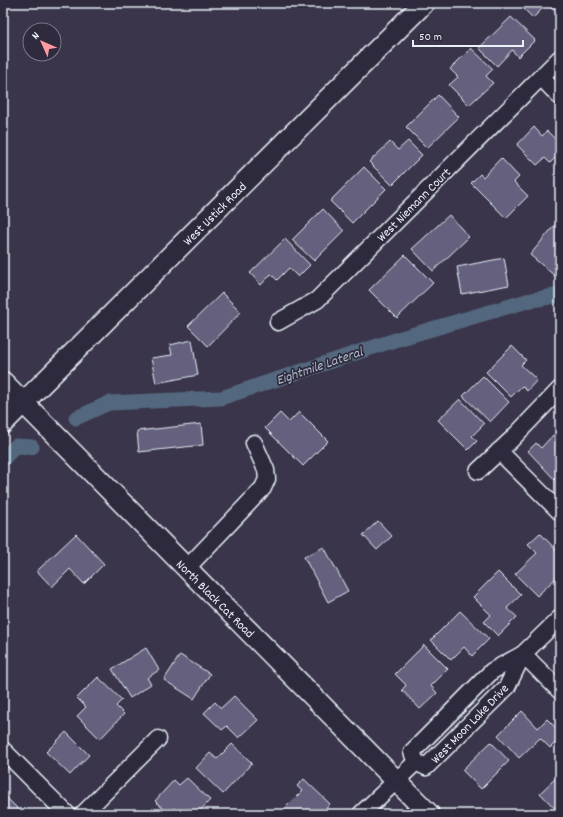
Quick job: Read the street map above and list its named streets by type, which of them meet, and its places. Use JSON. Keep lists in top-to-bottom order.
{
  "streets": {
    "main road": ["West Ustick Road", "North Black Cat Road"],
    "street": ["West Niemann Court", "West Moon Lake Drive"]
  },
  "crossings": [
    ["West Ustick Road", "North Black Cat Road"]
  ],
  "water": ["Eightmile Lateral"],
  "scale_bar": "50 m",
  "north": "top left"
}
